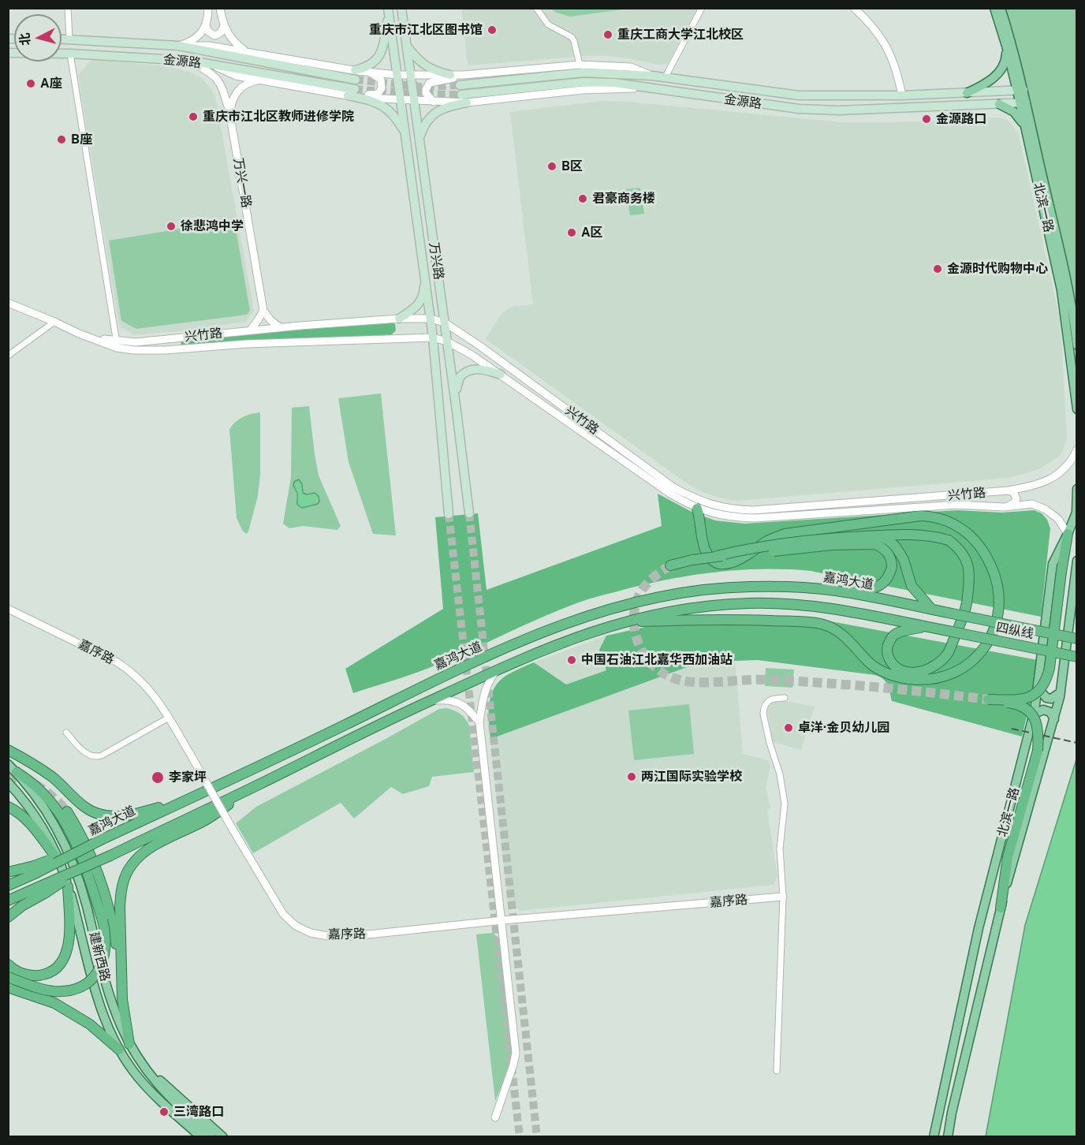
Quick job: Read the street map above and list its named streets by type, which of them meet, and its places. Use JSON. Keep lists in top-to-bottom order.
{
  "streets": {
    "highway": ["嘉鸿大道", "四纵线"],
    "main road": [
      "金源路",
      "北滨一路",
      "万兴路",
      "建新西路"
    ],
    "street": ["万兴一路", "兴竹路", "嘉序路"]
  },
  "crossings": [
    ["金源路", "万兴一路"],
    ["金源路", "北滨一路"],
    ["北滨一路", "兴竹路"],
    ["万兴路", "兴竹路"],
    ["嘉鸿大道", "四纵线"]
  ],
  "places": [
    "重庆市江北区图书馆",
    "重庆工商大学江北校区",
    "A座",
    "重庆市江北区教师进修学院",
    "金源路口",
    "B座",
    "B区",
    "君豪商务楼",
    "徐悲鸿中学",
    "A区",
    "金源时代购物中心",
    "中国石油江北嘉华西加油站",
    "卓洋·金贝幼儿园",
    "两江国际实验学校",
    "李家坪",
    "三湾路口"
  ],
  "north": "left"
}
